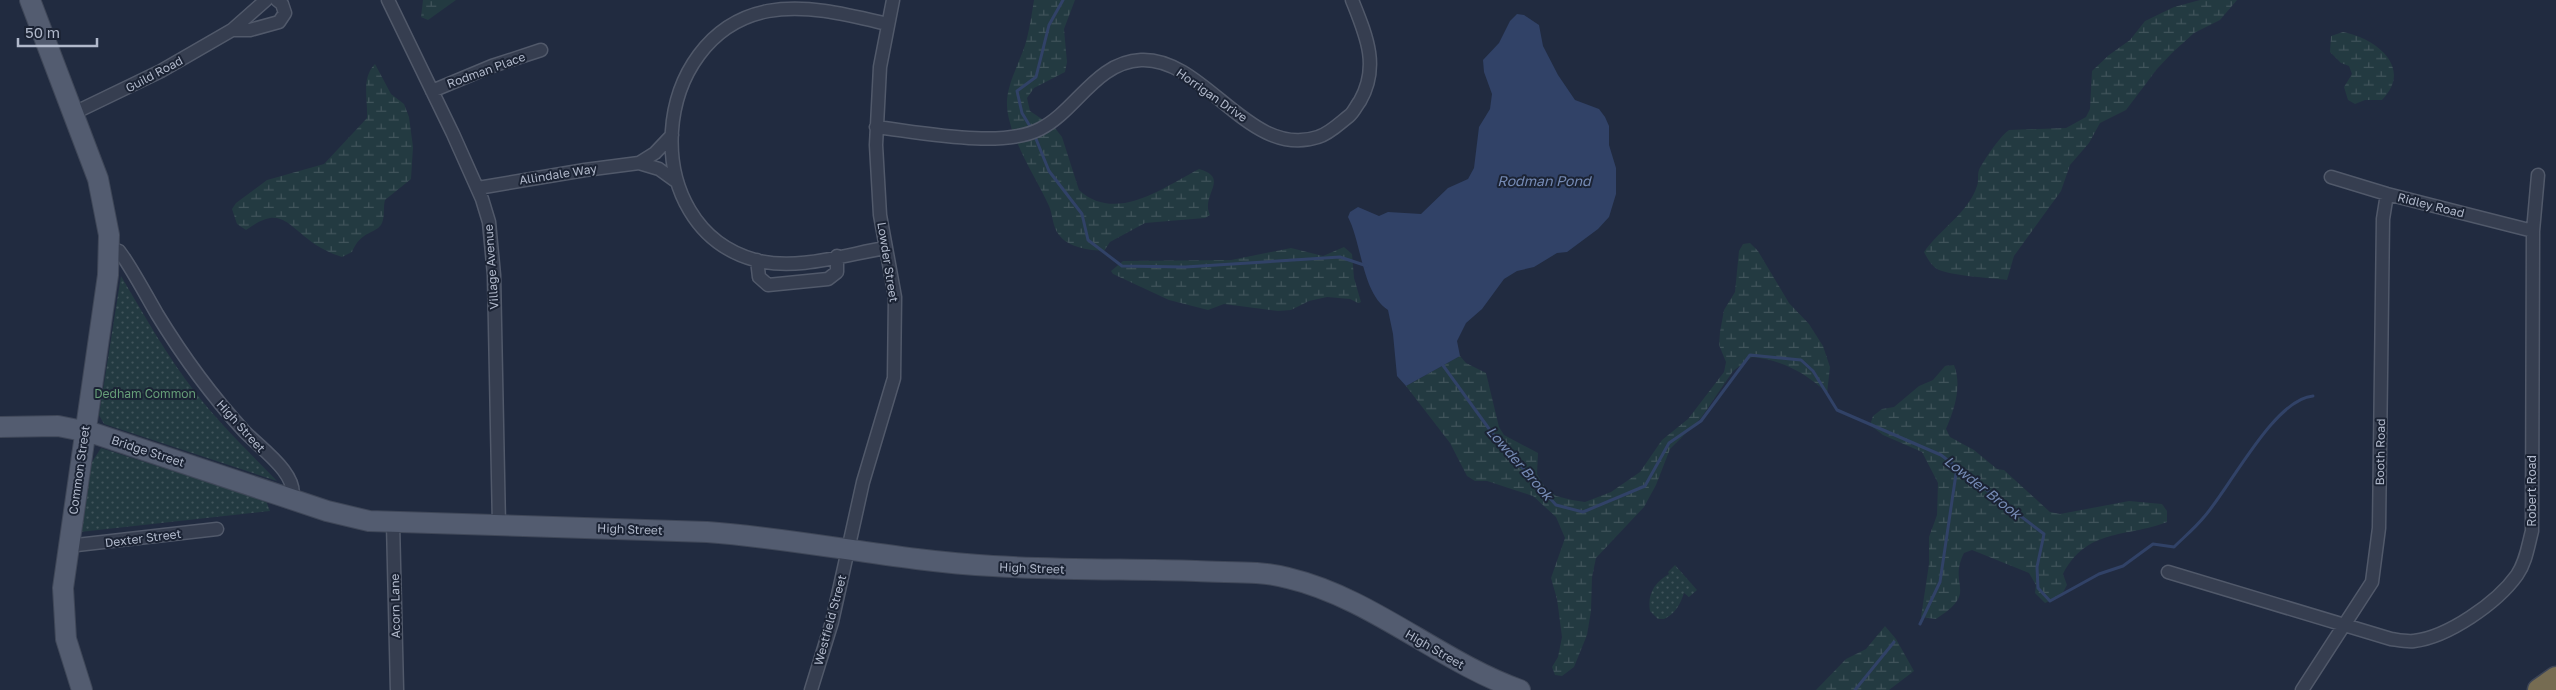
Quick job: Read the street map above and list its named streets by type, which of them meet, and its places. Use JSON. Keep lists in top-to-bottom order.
{
  "streets": {
    "main road": ["High Street", "Bridge Street", "Common Street"],
    "street": [
      "Rodman Place",
      "Guild Road",
      "Horrigan Drive",
      "Allindale Way",
      "Ridley Road",
      "Lowder Street",
      "Village Avenue",
      "Booth Road",
      "Robert Road",
      "Dexter Street",
      "Acorn Lane",
      "Westfield Street"
    ]
  },
  "crossings": [
    ["Rodman Place", "Village Avenue"],
    ["Horrigan Drive", "Lowder Street"],
    ["Allindale Way", "Village Avenue"],
    ["Ridley Road", "Booth Road"],
    ["Ridley Road", "Robert Road"],
    ["Lowder Street", "High Street"],
    ["Lowder Street", "Westfield Street"],
    ["Village Avenue", "High Street"],
    ["High Street", "Bridge Street"],
    ["High Street", "Common Street"],
    ["High Street", "Acorn Lane"],
    ["High Street", "Westfield Street"],
    ["Bridge Street", "Common Street"],
    ["Booth Road", "Robert Road"],
    ["Common Street", "Dexter Street"]
  ],
  "water": ["Rodman Pond", "Lowder Brook"],
  "parks": ["Dedham Common"],
  "scale_bar": "50 m"
}
